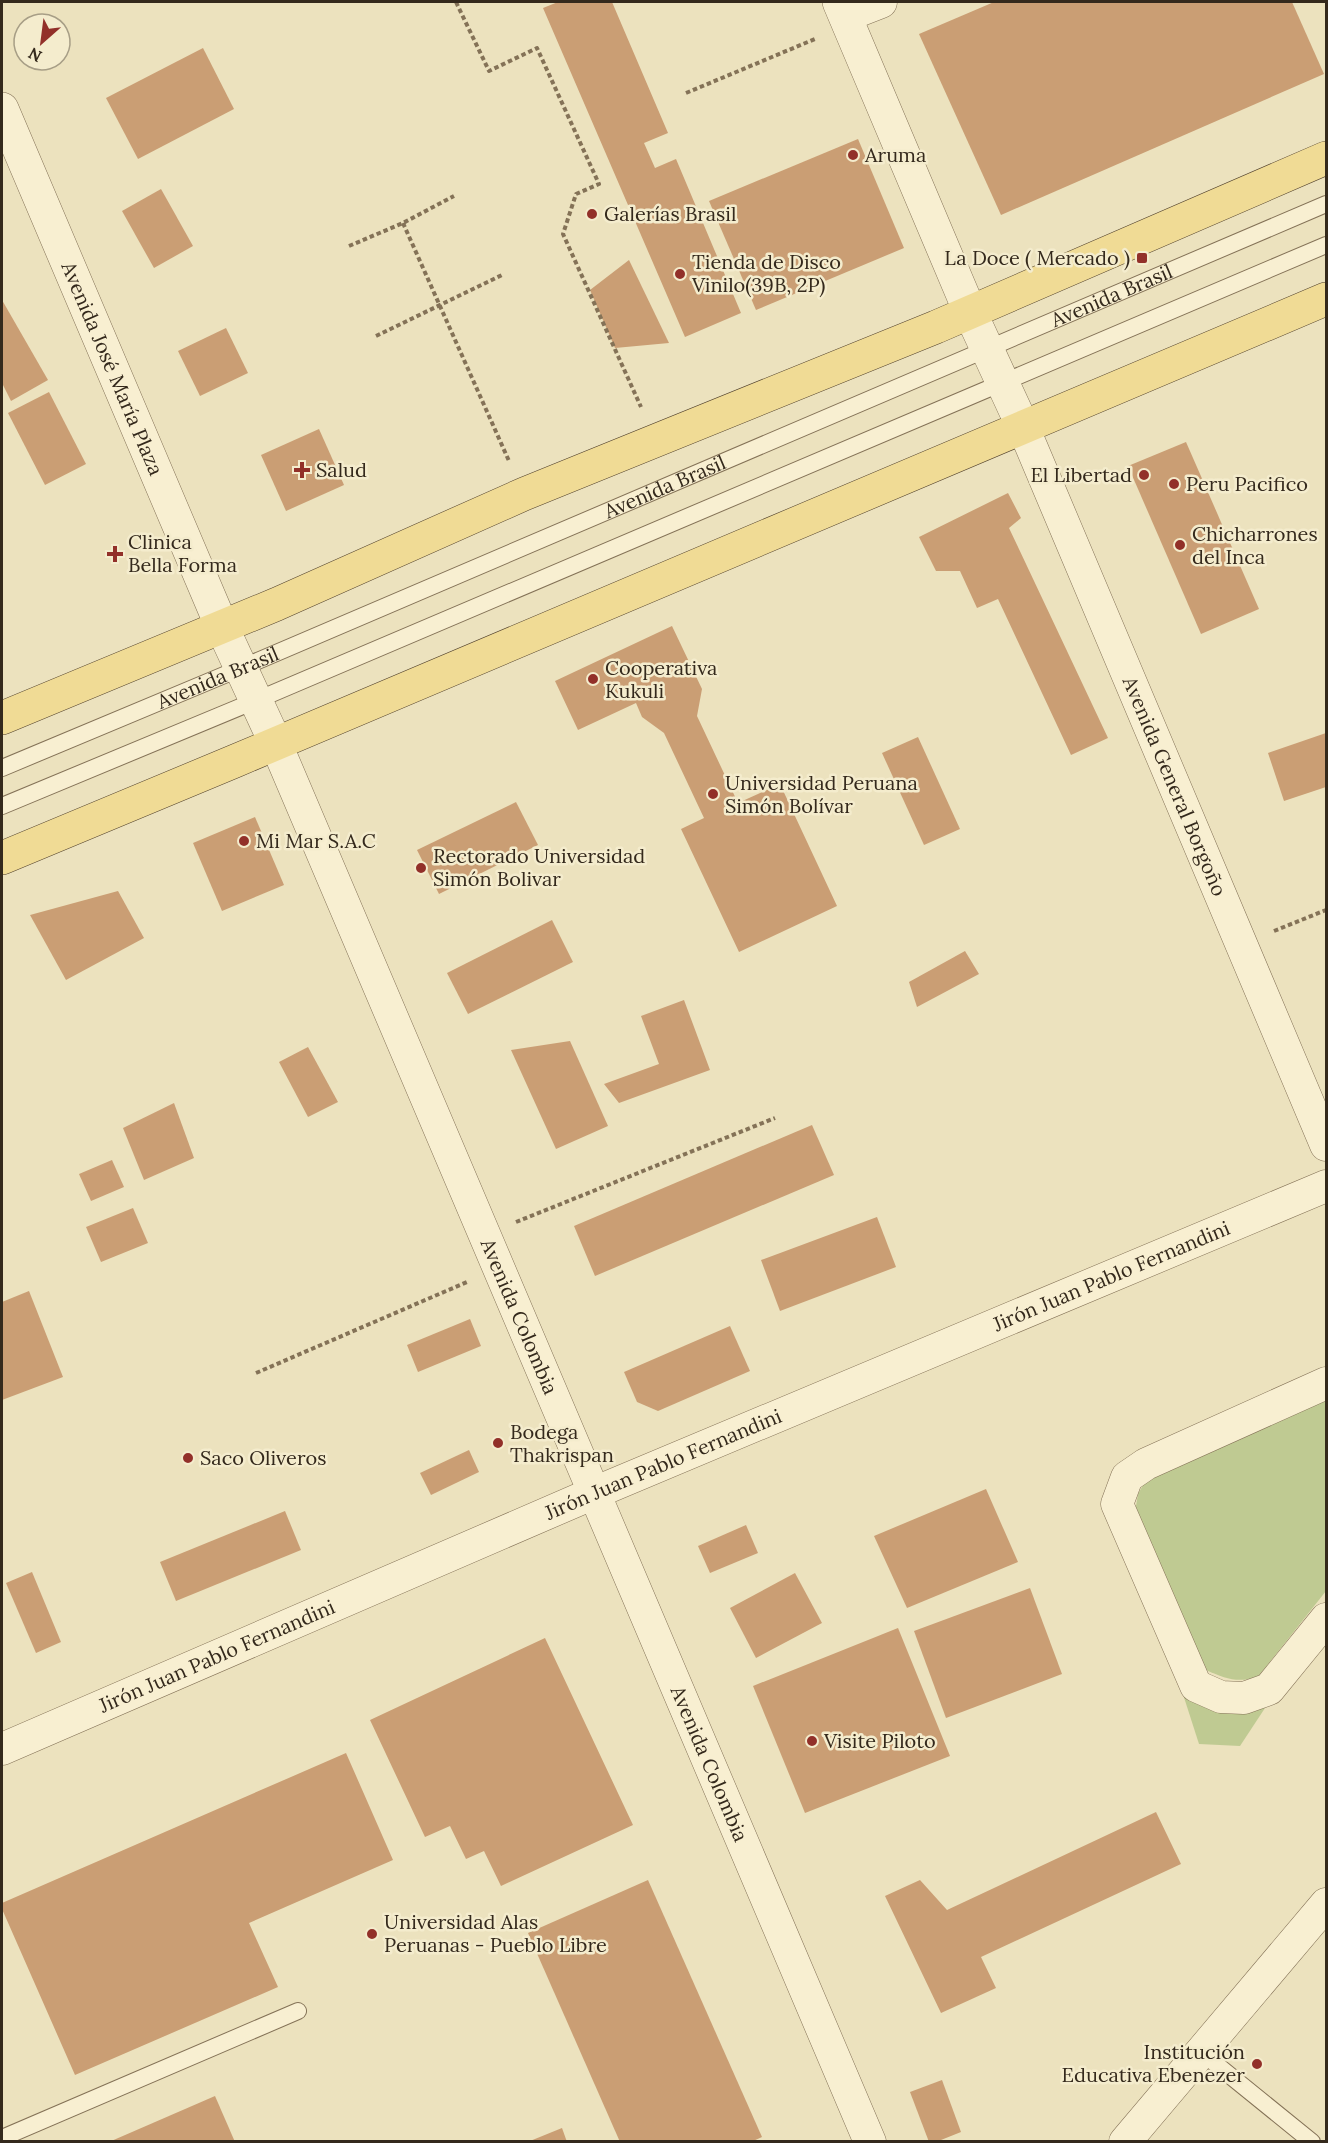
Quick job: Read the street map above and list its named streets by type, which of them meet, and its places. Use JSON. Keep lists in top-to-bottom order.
{
  "streets": {
    "main road": ["Avenida Brasil"],
    "street": [
      "Avenida José María Plaza",
      "Avenida General Borgoño",
      "Jirón Juan Pablo Fernandini",
      "Avenida Colombia"
    ]
  },
  "crossings": [
    ["Avenida Brasil", "Avenida José María Plaza"],
    ["Avenida Brasil", "Avenida Colombia"],
    ["Avenida José María Plaza", "Avenida Colombia"],
    ["Jirón Juan Pablo Fernandini", "Avenida Colombia"]
  ],
  "places": {
    "other": [
      "Aruma",
      "Galerías Brasil",
      "Tienda de Disco Vinilo(39B, 2P)",
      "El Libertad",
      "Peru Pacifico",
      "Chicharrones del Inca",
      "Cooperativa Kukuli",
      "Universidad Peruana Simón Bolívar",
      "Mi Mar S.A.C",
      "Rectorado Universidad Simón Bolivar",
      "Bodega Thakrispan",
      "Saco Oliveros",
      "Visite Piloto",
      "Universidad Alas Peruanas - Pueblo Libre",
      "Institución Educativa Ebenezer"
    ],
    "transit": ["La Doce ( Mercado )"],
    "health": ["Salud", "Clinica Bella Forma"]
  },
  "north": "bottom left"
}
